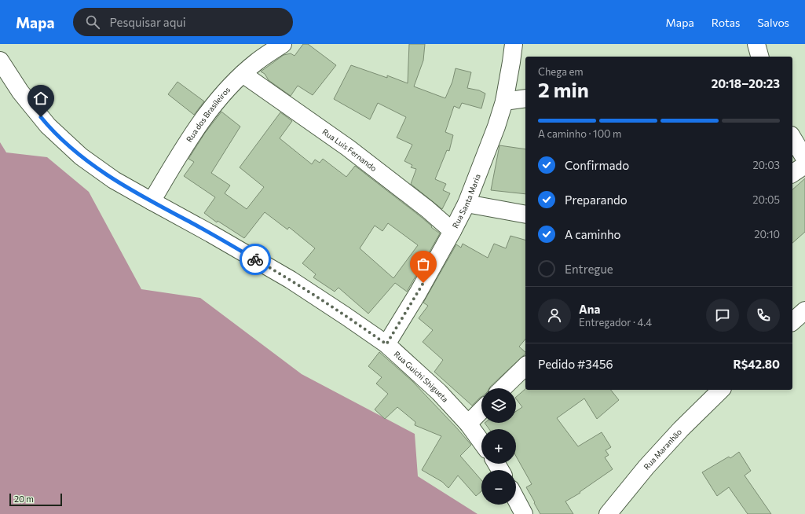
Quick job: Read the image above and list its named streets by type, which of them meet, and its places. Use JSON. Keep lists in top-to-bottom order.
{
  "streets": {
    "street": [
      "Rua dos Brasileiros",
      "Rua Luis Fernando",
      "Rua Santa Maria",
      "Rua Guichi Shigueta",
      "Rua Maranhão"
    ]
  },
  "crossings": [
    ["Rua dos Brasileiros", "Rua Luis Fernando"],
    ["Rua dos Brasileiros", "Rua Guichi Shigueta"],
    ["Rua Luis Fernando", "Rua Santa Maria"],
    ["Rua Santa Maria", "Rua Guichi Shigueta"]
  ],
  "scale_bar": "20 m",
  "page": {
    "header": "Mapa",
    "search": "Pesquisar aqui",
    "nav": ["Mapa", "Rotas", "Salvos"],
    "heading": ["2 min", "Chega em", "20:18–20:23"],
    "panel": [
      "Ana",
      "Entregador · 4.4",
      "Pedido #3456",
      "R$42.80"
    ],
    "bar": "A caminho · 100 m",
    "list": [
      ["Confirmado", "20:03"],
      ["Preparando", "20:05"],
      ["A caminho", "20:10"],
      "Entregue"
    ],
    "map_buttons": ["+", "−"],
    "scale": "20 m"
  }
}
